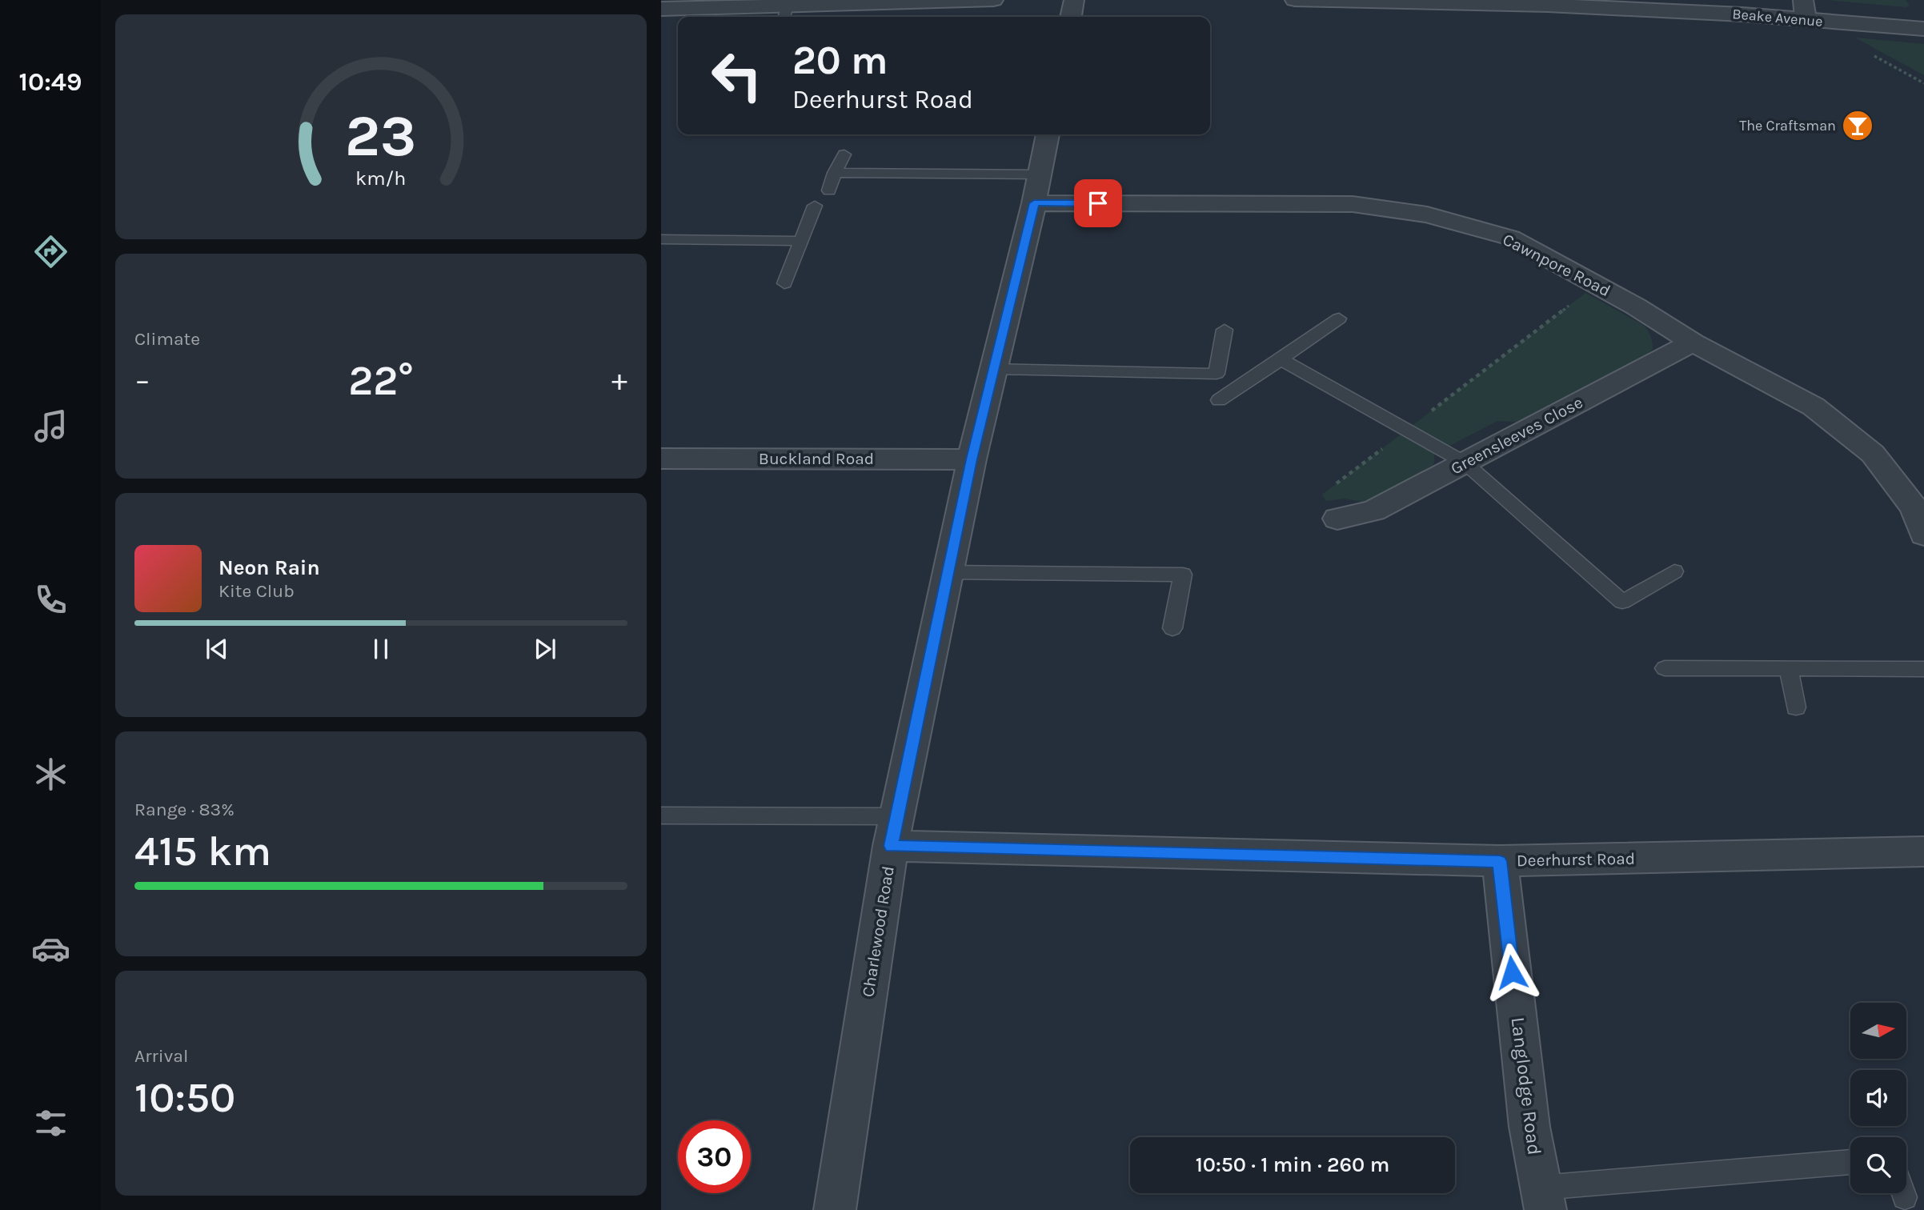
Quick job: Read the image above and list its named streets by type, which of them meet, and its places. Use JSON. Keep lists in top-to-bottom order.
{
  "streets": {
    "street": [
      "Beake Avenue",
      "Cawnpore Road",
      "Greensleeves Close",
      "Buckland Road",
      "Deerhurst Road",
      "Charlewood Road",
      "Langlodge Road"
    ]
  },
  "crossings": [
    ["Cawnpore Road", "Greensleeves Close"],
    ["Cawnpore Road", "Charlewood Road"],
    ["Buckland Road", "Charlewood Road"],
    ["Deerhurst Road", "Charlewood Road"],
    ["Deerhurst Road", "Langlodge Road"]
  ],
  "places": {
    "bar": ["The Craftsman"]
  },
  "north": "right",
  "page": {
    "tabs": "10:49",
    "turn": ["20 m", "Deerhurst Road"],
    "tile": [
      "Climate",
      ["Range · 83%", "415 km"],
      ["Arrival", "10:50"]
    ],
    "heat": ["−", "22°", "+"],
    "song": ["Neon Rain", "Kite Club"],
    "limit": "30",
    "trip": "10:50 · 1 min · 260 m",
    "gauge": ["23", "km/h"]
  }
}
